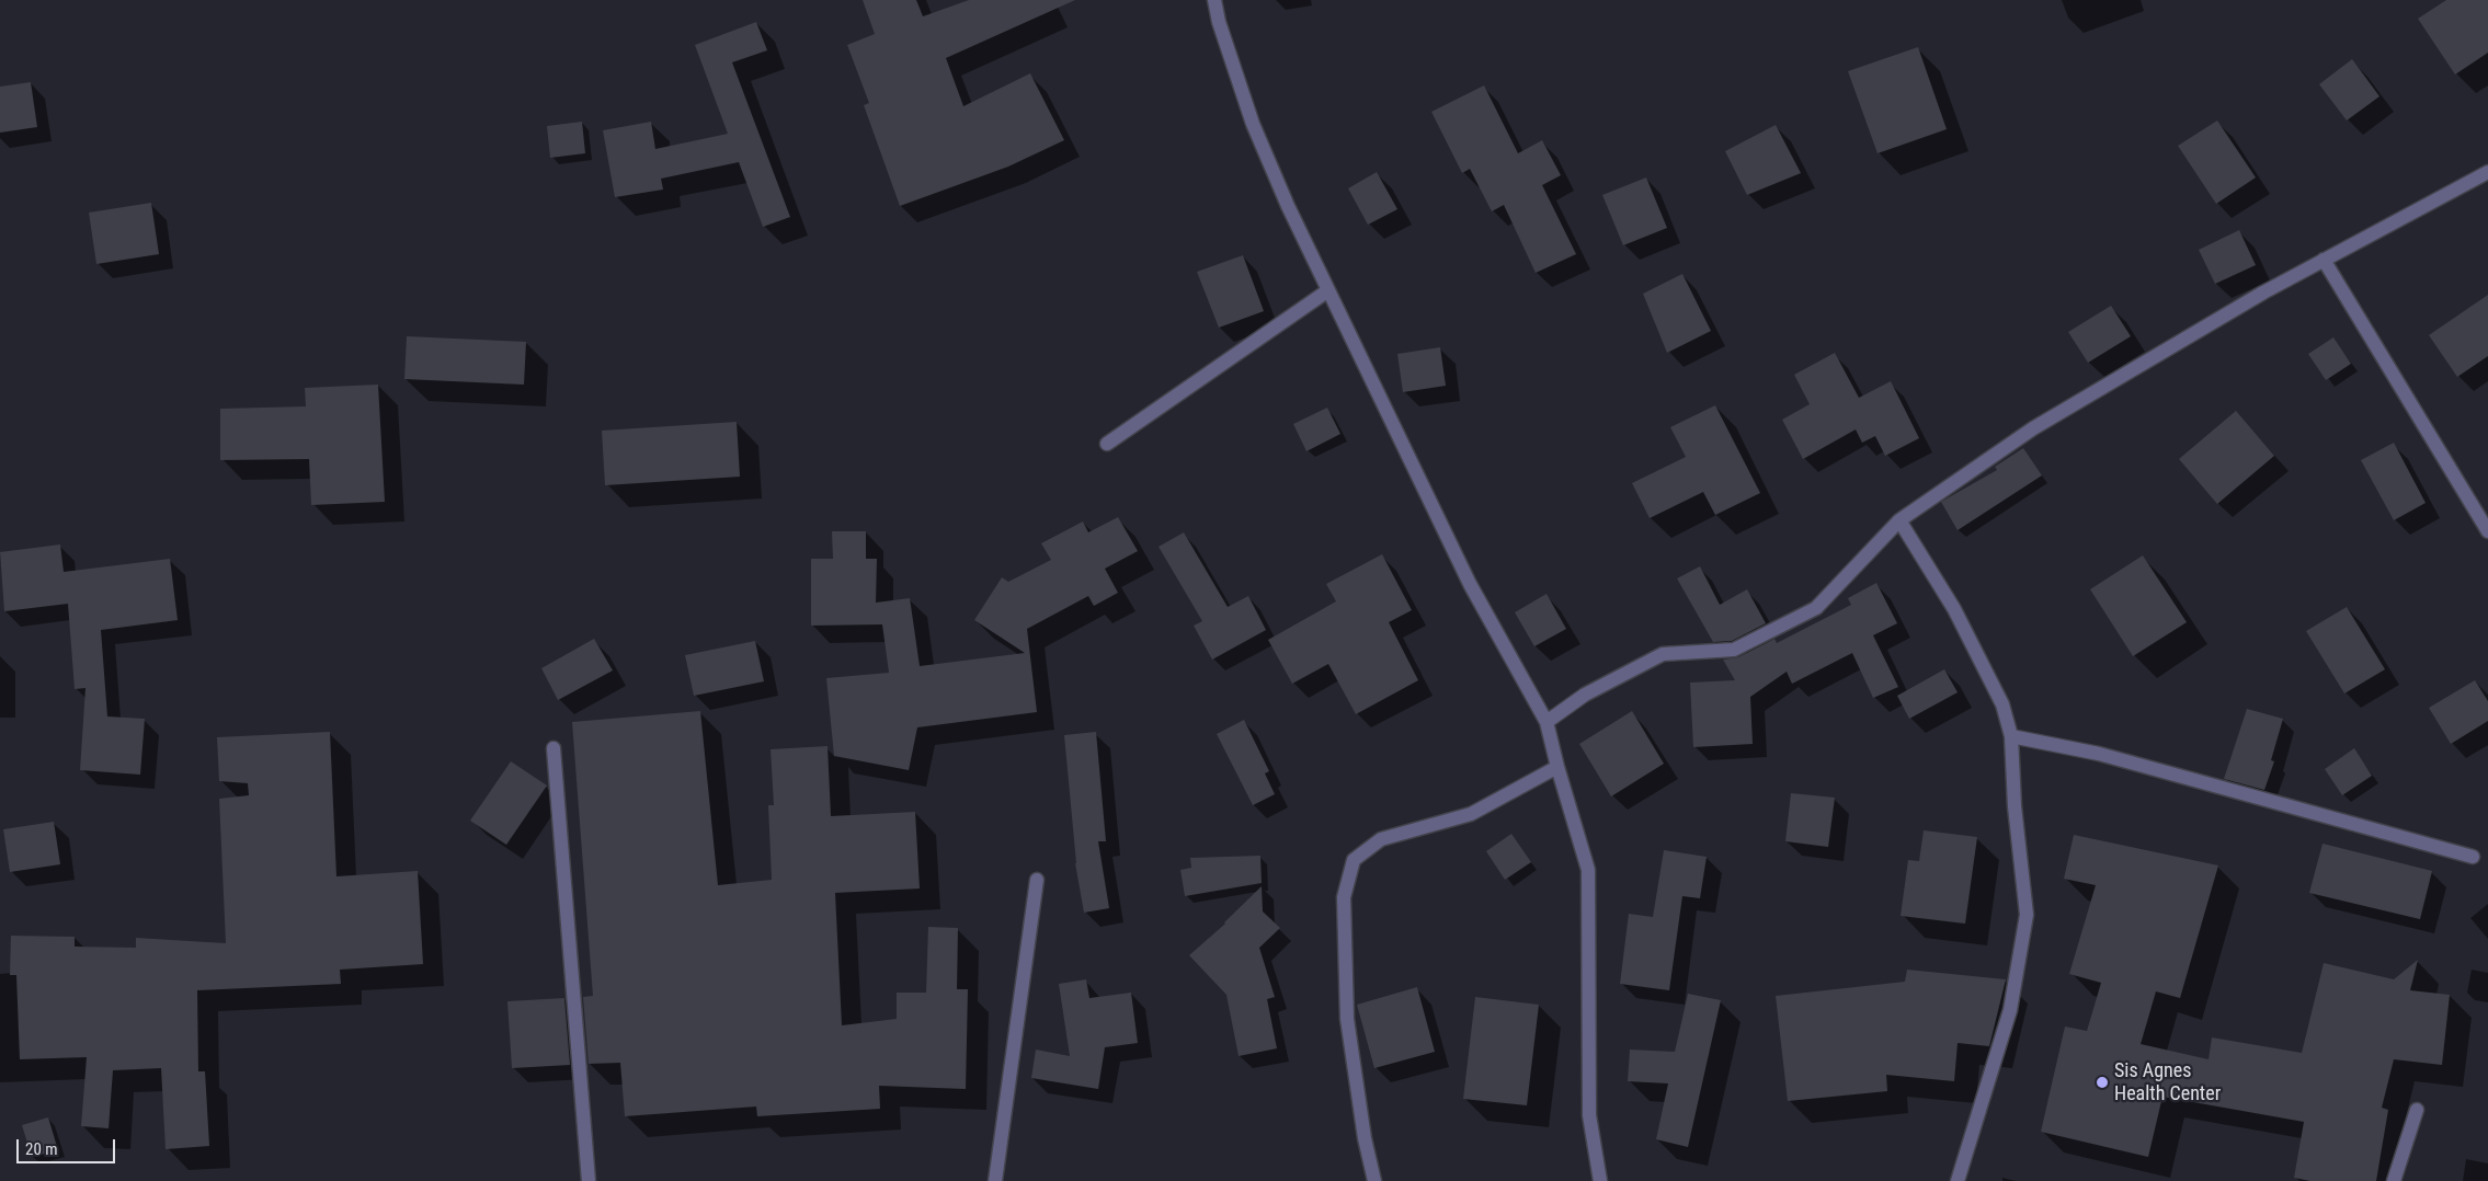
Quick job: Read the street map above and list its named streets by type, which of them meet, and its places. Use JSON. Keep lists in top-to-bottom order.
{
  "places": ["Sis Agnes Health Center"],
  "scale_bar": "20 m"
}
